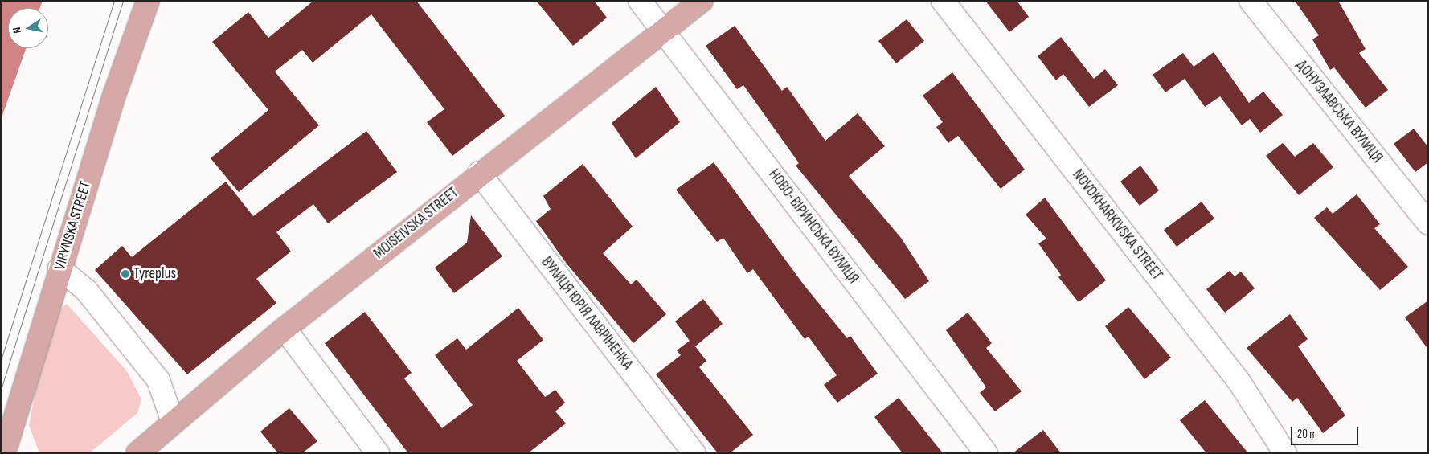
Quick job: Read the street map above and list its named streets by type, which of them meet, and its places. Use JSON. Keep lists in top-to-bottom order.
{
  "streets": {
    "main road": ["MOISEIVSKA STREET", "VIRYNSKA STREET"],
    "street": [
      "ДОНУЗЛАВСЬКА ВУЛИЦЯ",
      "NOVOKHARKIVSKA STREET",
      "НОВО-ВІРИНСЬКА ВУЛИЦЯ",
      "ВУЛИЦЯ ЮРІЯ ЛАВРІНЕНКА"
    ]
  },
  "crossings": [
    ["MOISEIVSKA STREET", "НОВО-ВІРИНСЬКА ВУЛИЦЯ"],
    ["MOISEIVSKA STREET", "ВУЛИЦЯ ЮРІЯ ЛАВРІНЕНКА"]
  ],
  "places": ["Tyreplus"],
  "scale_bar": "20 m",
  "north": "left"
}
